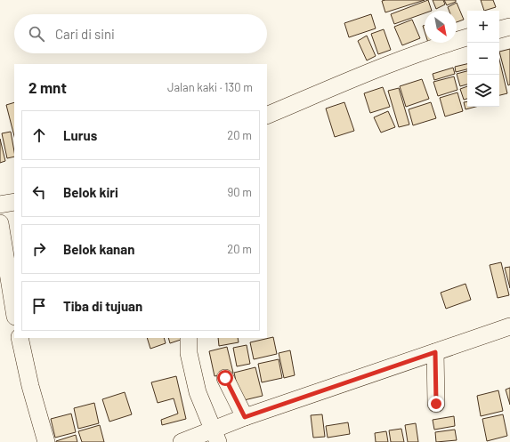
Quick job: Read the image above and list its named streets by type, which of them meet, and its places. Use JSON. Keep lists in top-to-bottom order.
{
  "north": "bottom right",
  "page": {
    "map_buttons": ["+", "−"],
    "search": "Cari di sini",
    "heading": ["2 mnt", "Jalan kaki · 130 m"],
    "list": [
      ["Lurus", "20 m"],
      ["Belok kiri", "90 m"],
      ["Belok kanan", "20 m"],
      "Tiba di tujuan"
    ]
  }
}
